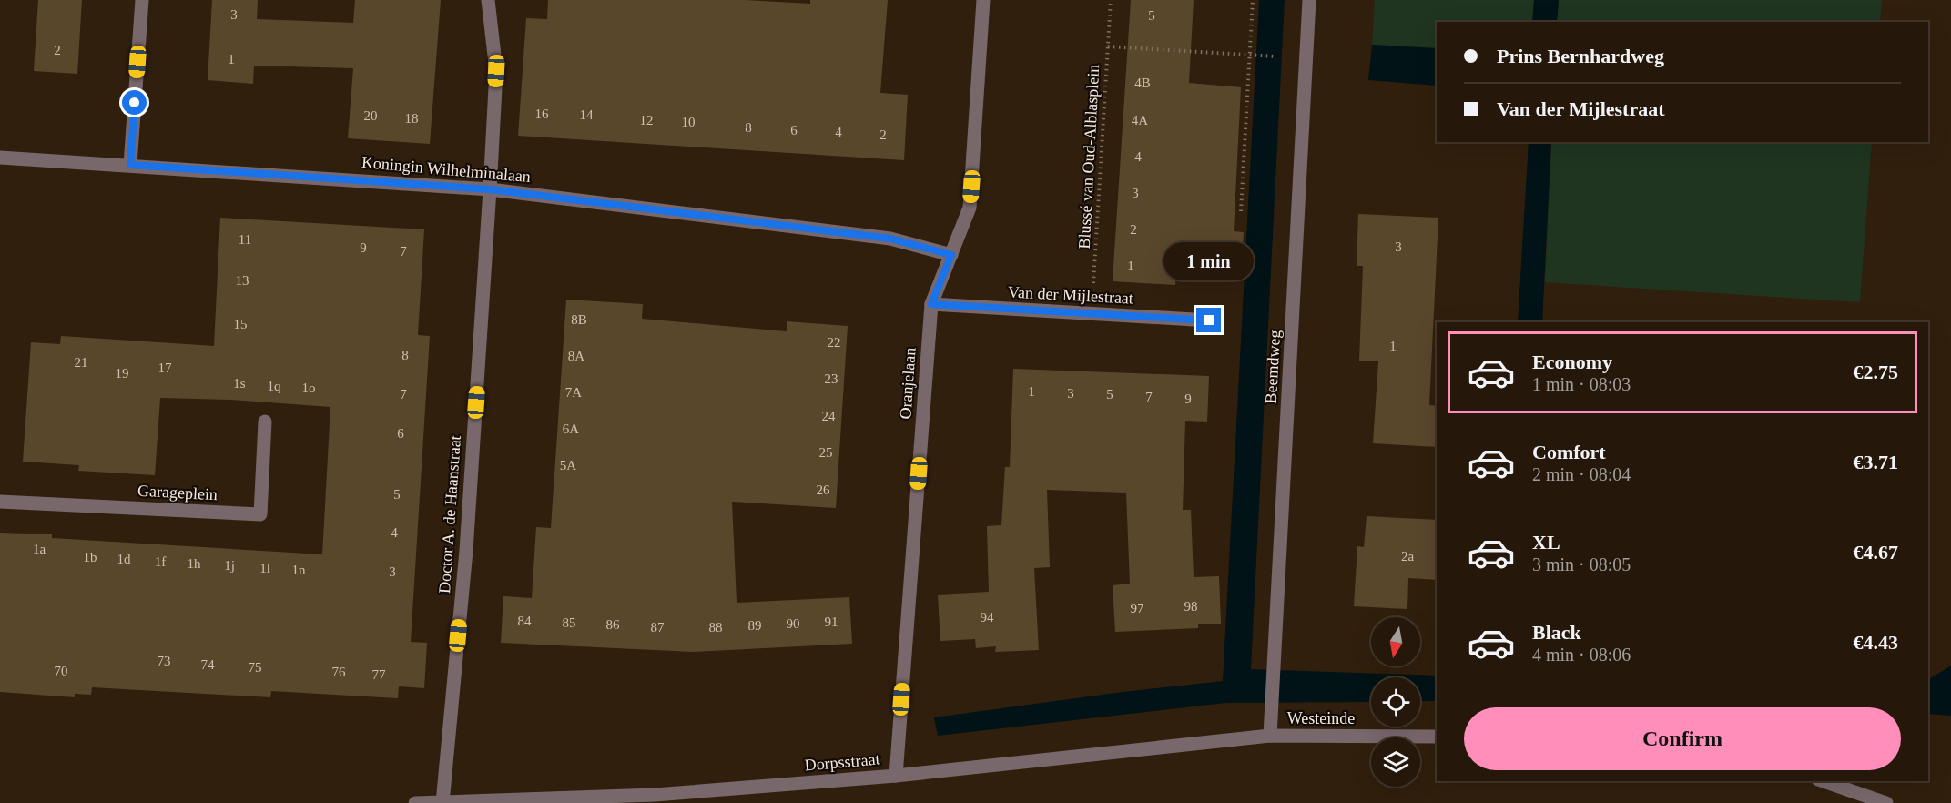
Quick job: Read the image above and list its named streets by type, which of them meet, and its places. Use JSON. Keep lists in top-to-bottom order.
{
  "streets": {
    "street": [
      "Koningin Wilhelminalaan",
      "Van der Mijlestraat",
      "Beemdweg",
      "Oranjelaan",
      "Garageplein",
      "Doctor A. de Haanstraat",
      "Westeinde",
      "Dorpsstraat"
    ],
    "path": ["Blussé van Oud-Alblasplein"]
  },
  "crossings": [
    ["Blussé van Oud-Alblasplein", "Van der Mijlestraat"],
    ["Koningin Wilhelminalaan", "Oranjelaan"],
    ["Koningin Wilhelminalaan", "Doctor A. de Haanstraat"],
    ["Van der Mijlestraat", "Oranjelaan"],
    ["Beemdweg", "Westeinde"],
    ["Beemdweg", "Dorpsstraat"],
    ["Oranjelaan", "Dorpsstraat"],
    ["Doctor A. de Haanstraat", "Dorpsstraat"],
    ["Westeinde", "Dorpsstraat"]
  ],
  "house_numbers": [
    "3",
    "5",
    "2",
    "1",
    "4B",
    "16",
    "14",
    "20",
    "18",
    "12",
    "4A",
    "10",
    "8",
    "6",
    "4",
    "2",
    "4",
    "3",
    "2",
    "11",
    "3",
    "9",
    "7",
    "1",
    "13",
    "8B",
    "15",
    "22",
    "1",
    "8",
    "8A",
    "21",
    "17",
    "19",
    "23",
    "1s",
    "1q",
    "1o",
    "1",
    "7A",
    "3",
    "7",
    "5",
    "7",
    "9",
    "24",
    "6A",
    "6",
    "25",
    "5A",
    "26",
    "5",
    "4",
    "1a",
    "2a",
    "1b",
    "1d",
    "1f",
    "1h",
    "1j",
    "1l",
    "1n",
    "3",
    "98",
    "97",
    "94",
    "84",
    "91",
    "85",
    "90",
    "86",
    "89",
    "87",
    "88",
    "73",
    "74",
    "75",
    "70",
    "76",
    "77"
  ],
  "north": "bottom",
  "page": {
    "banner": ["Prins Bernhardweg", "Van der Mijlestraat"],
    "bubble": "1 min",
    "list": [
      {
        "name": "Economy",
        "note": "1 min · 08:03",
        "value": "€2.75"
      },
      {
        "name": "Comfort",
        "note": "2 min · 08:04",
        "value": "€3.71"
      },
      {
        "name": "XL",
        "note": "3 min · 08:05",
        "value": "€4.67"
      },
      {
        "name": "Black",
        "note": "4 min · 08:06",
        "value": "€4.43"
      }
    ],
    "buttons": "Confirm"
  }
}
